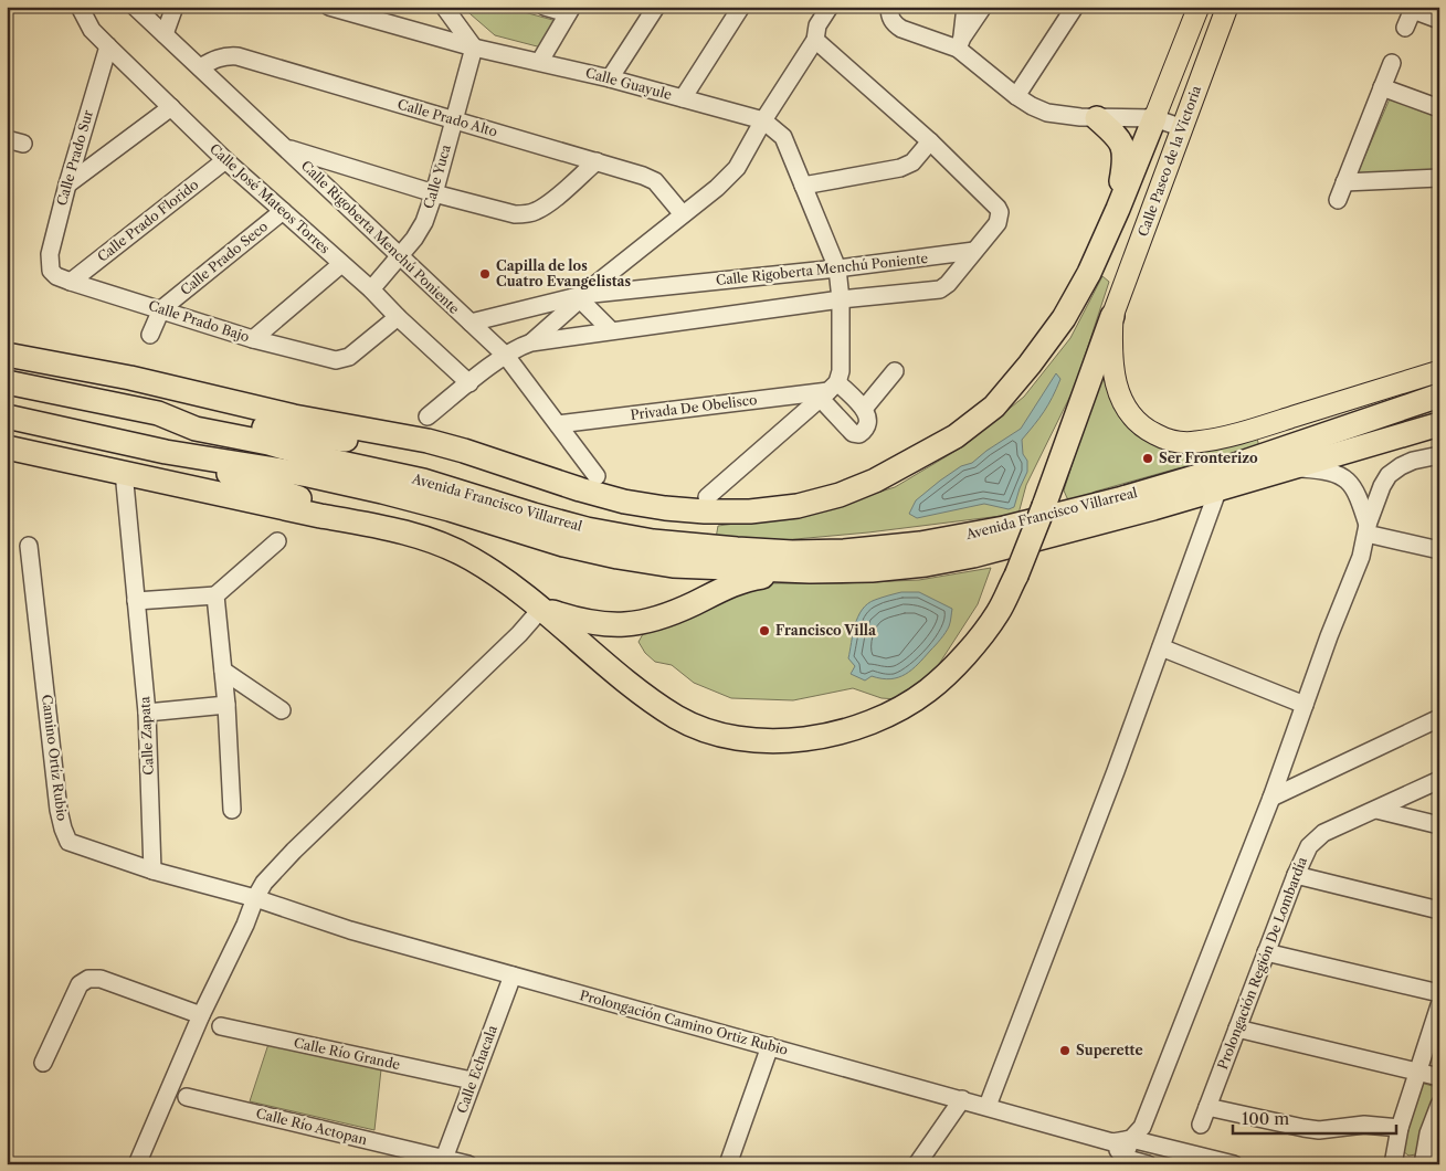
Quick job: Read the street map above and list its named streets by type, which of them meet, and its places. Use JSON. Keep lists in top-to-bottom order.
{
  "streets": {
    "highway": ["Avenida Francisco Villarreal"],
    "main road": ["Calle Paseo de la Victoria"],
    "street": [
      "Calle Guayule",
      "Calle Prado Alto",
      "Calle Prado Sur",
      "Calle Yuca",
      "Calle José Mateos Torres",
      "Calle Prado Florido",
      "Calle Rigoberta Menchú Poniente",
      "Calle Prado Seco",
      "Calle Prado Bajo",
      "Privada De Obelisco",
      "Calle Zapata",
      "Camino Ortíz Rubio",
      "Prolongación Región De Lombardía",
      "Prolongación Camino Ortiz Rubio",
      "Calle Río Grande",
      "Calle Echacala",
      "Calle Río Actopan"
    ]
  },
  "crossings": [
    ["Calle Guayule", "Calle Yuca"],
    ["Calle Guayule", "Calle Rigoberta Menchú Poniente"],
    ["Calle Guayule", "Privada De Obelisco"],
    ["Calle Prado Alto", "Calle Yuca"],
    ["Calle Prado Alto", "Calle Rigoberta Menchú Poniente"],
    ["Calle Prado Sur", "Calle José Mateos Torres"],
    ["Calle Prado Sur", "Calle Prado Bajo"],
    ["Calle Yuca", "Calle José Mateos Torres"],
    ["Calle Yuca", "Calle Rigoberta Menchú Poniente"],
    ["Calle José Mateos Torres", "Calle Prado Florido"],
    ["Calle José Mateos Torres", "Calle Prado Seco"],
    ["Calle José Mateos Torres", "Calle Prado Bajo"],
    ["Calle Prado Florido", "Calle Prado Bajo"],
    ["Calle Prado Seco", "Calle Prado Bajo"],
    ["Calle Zapata", "Camino Ortíz Rubio"],
    ["Camino Ortíz Rubio", "Prolongación Camino Ortiz Rubio"],
    ["Prolongación Camino Ortiz Rubio", "Calle Echacala"],
    ["Calle Río Grande", "Calle Echacala"],
    ["Calle Echacala", "Calle Río Actopan"]
  ],
  "places": [
    "Capilla de los Cuatro Evangelistas",
    "Ser Fronterizo",
    "Francisco Villa",
    "Superette"
  ],
  "scale_bar": "100 m"
}
